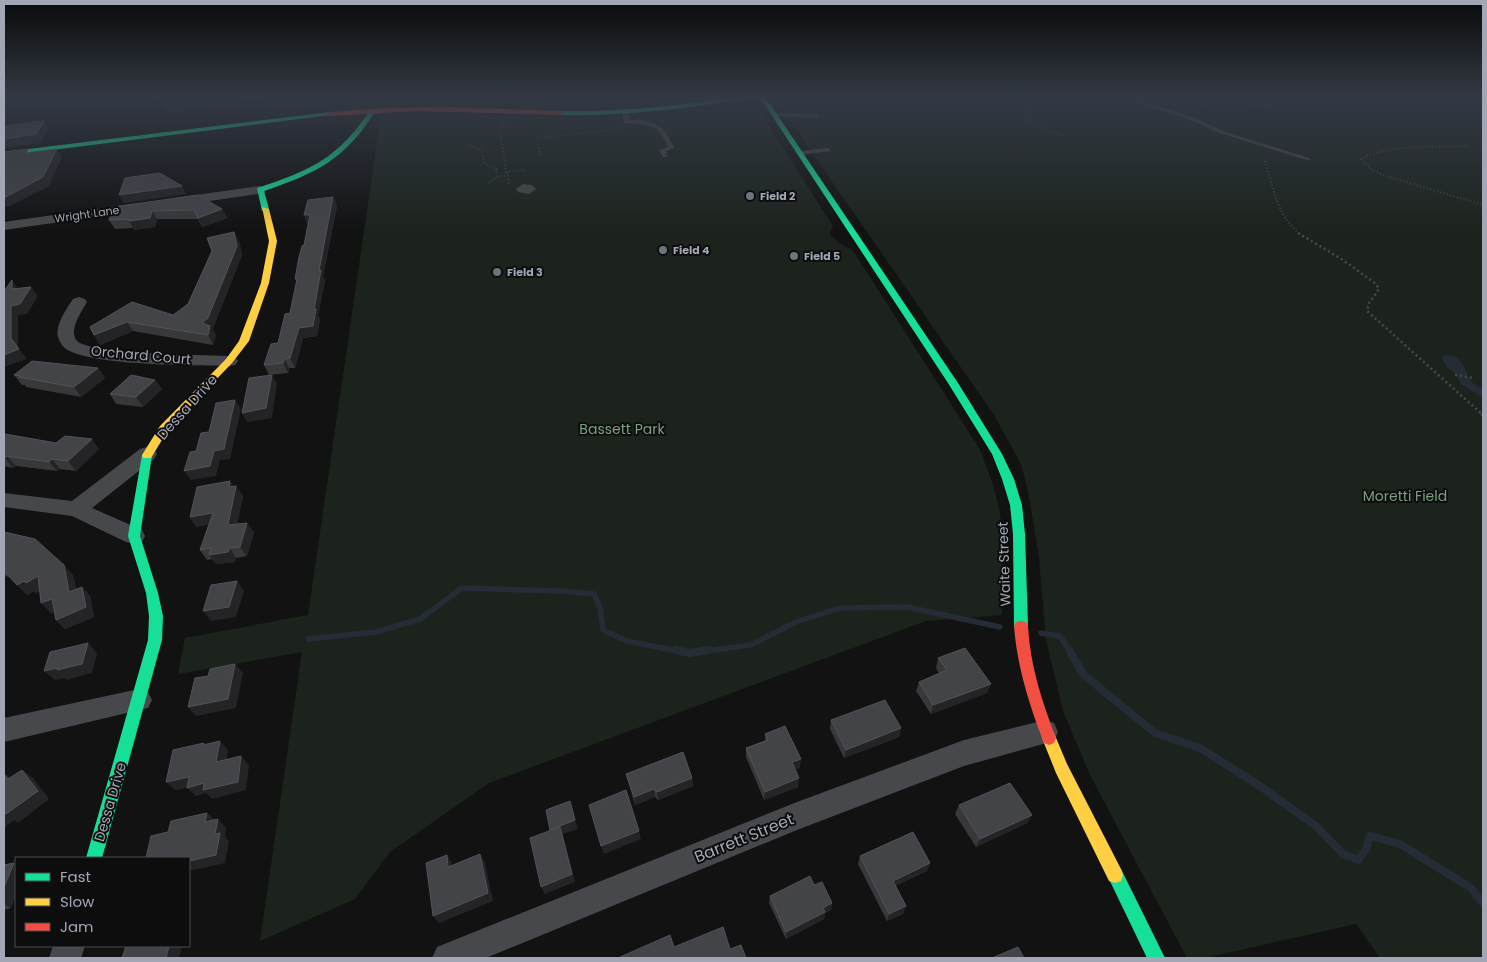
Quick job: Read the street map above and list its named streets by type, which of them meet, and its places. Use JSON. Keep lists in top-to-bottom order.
{
  "streets": {
    "street": [
      "Wright Lane",
      "Orchard Court",
      "Dessa Drive",
      "Waite Street",
      "Barrett Street"
    ]
  },
  "crossings": [
    ["Wright Lane", "Dessa Drive"],
    ["Orchard Court", "Dessa Drive"],
    ["Waite Street", "Barrett Street"]
  ],
  "parks": ["Bassett Park", "Moretti Field"],
  "places": [
    "Field 2",
    "Field 4",
    "Field 5",
    "Field 3"
  ],
  "legend": ["Fast", "Slow", "Jam"]
}
